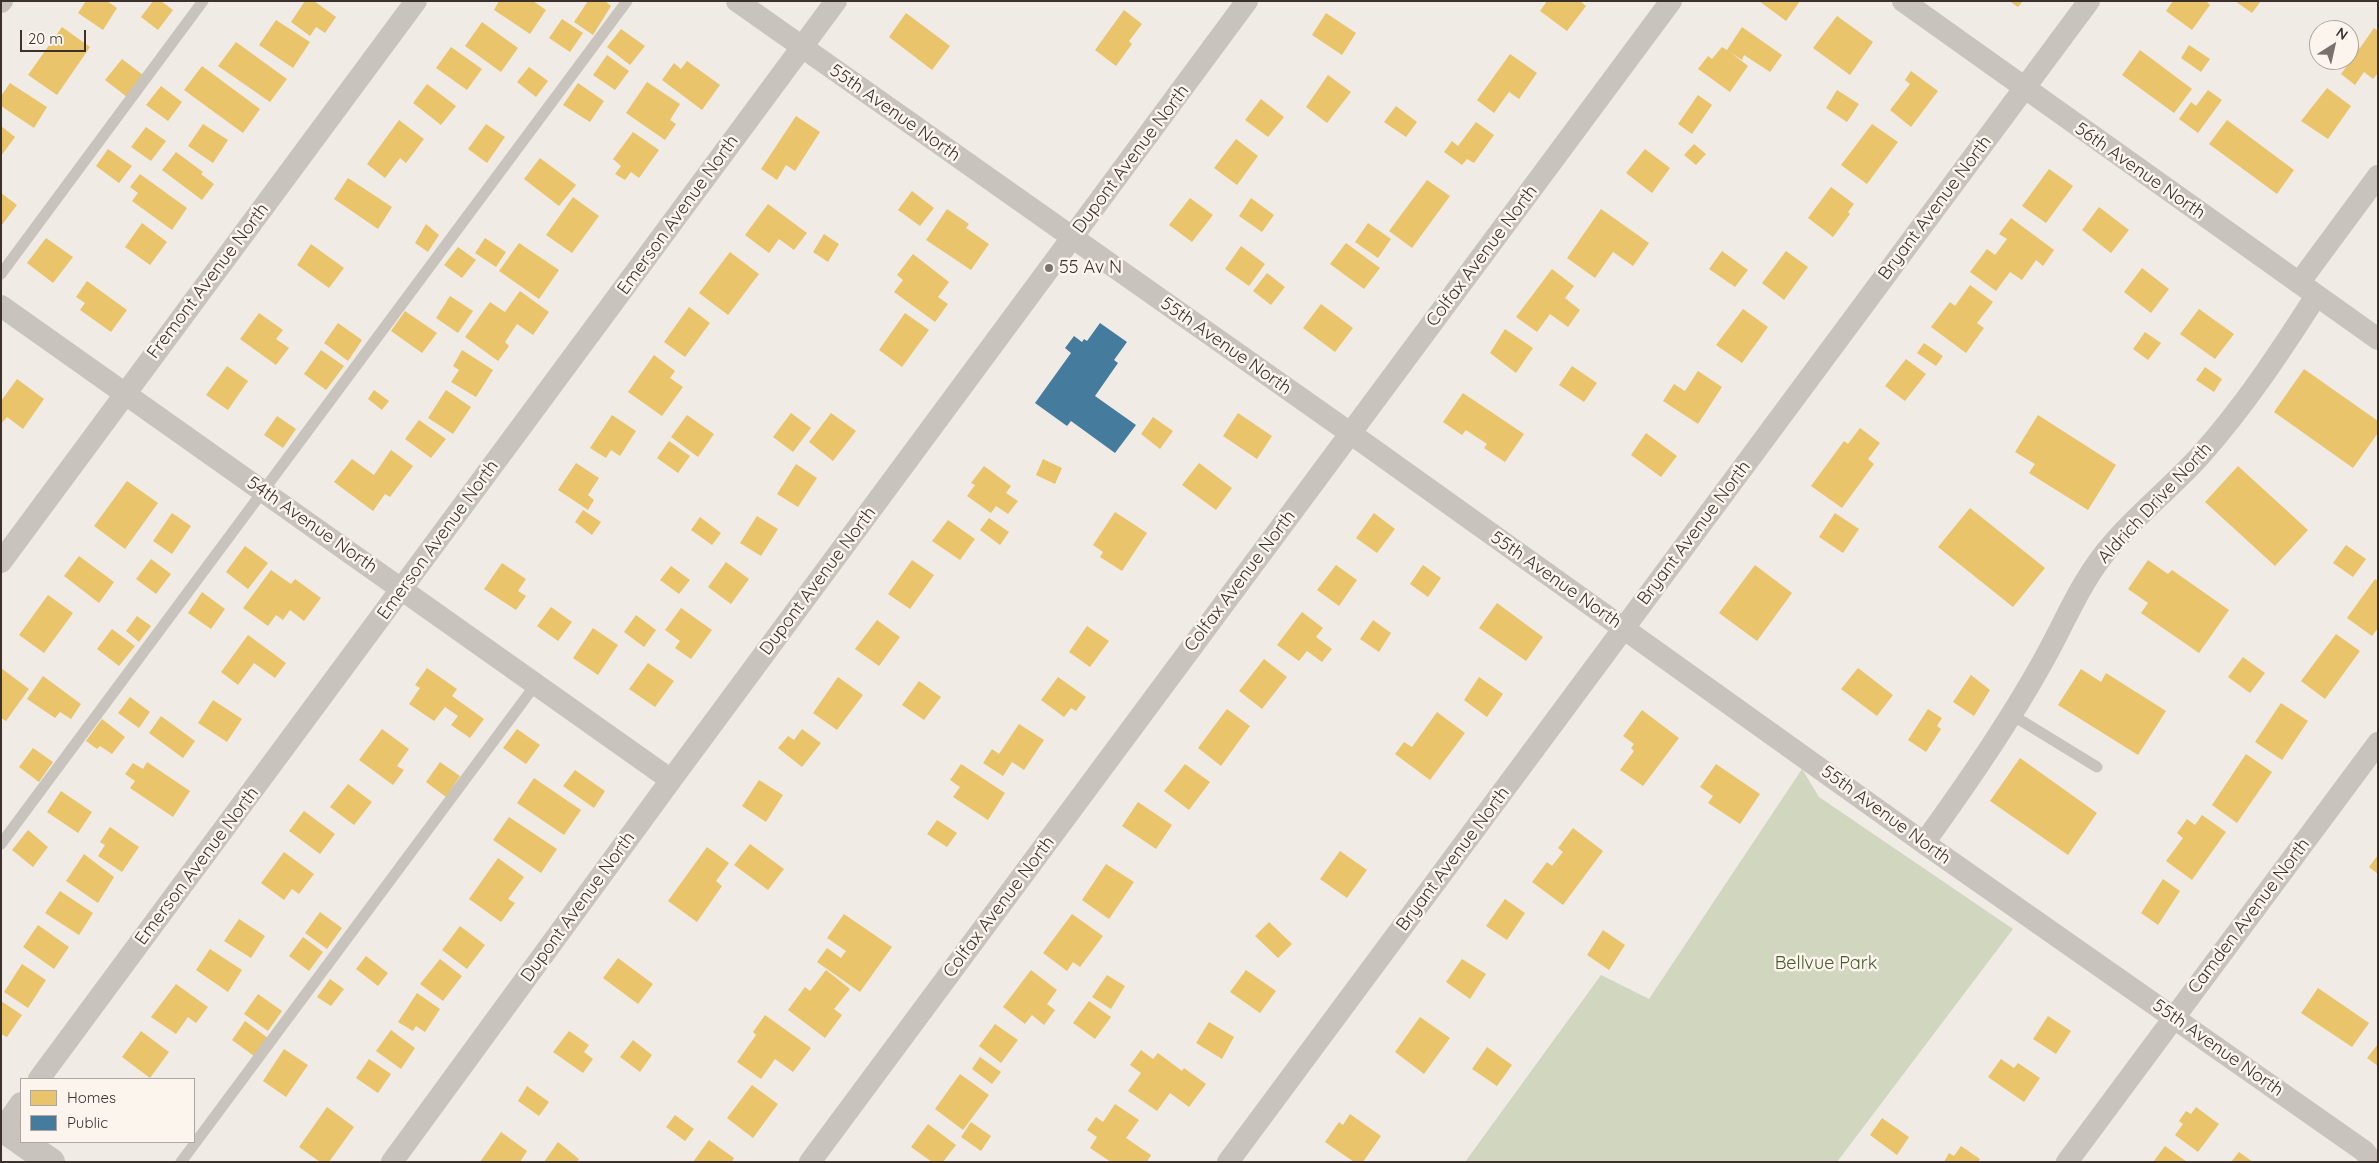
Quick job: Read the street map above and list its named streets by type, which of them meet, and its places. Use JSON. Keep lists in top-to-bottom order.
{
  "streets": {
    "street": [
      "55th Avenue North",
      "Dupont Avenue North",
      "56th Avenue North",
      "Bryant Avenue North",
      "Emerson Avenue North",
      "Colfax Avenue North",
      "Fremont Avenue North",
      "Aldrich Drive North",
      "54th Avenue North",
      "Camden Avenue North"
    ]
  },
  "crossings": [
    ["55th Avenue North", "Dupont Avenue North"],
    ["55th Avenue North", "Bryant Avenue North"],
    ["55th Avenue North", "Emerson Avenue North"],
    ["55th Avenue North", "Colfax Avenue North"],
    ["55th Avenue North", "Aldrich Drive North"],
    ["55th Avenue North", "Camden Avenue North"],
    ["Dupont Avenue North", "54th Avenue North"],
    ["56th Avenue North", "Bryant Avenue North"],
    ["56th Avenue North", "Aldrich Drive North"],
    ["Emerson Avenue North", "54th Avenue North"],
    ["Fremont Avenue North", "54th Avenue North"]
  ],
  "parks": ["Bellvue Park"],
  "places": ["55 Av N"],
  "legend": ["Homes", "Public"],
  "scale_bar": "20 m",
  "north": "top right"
}
